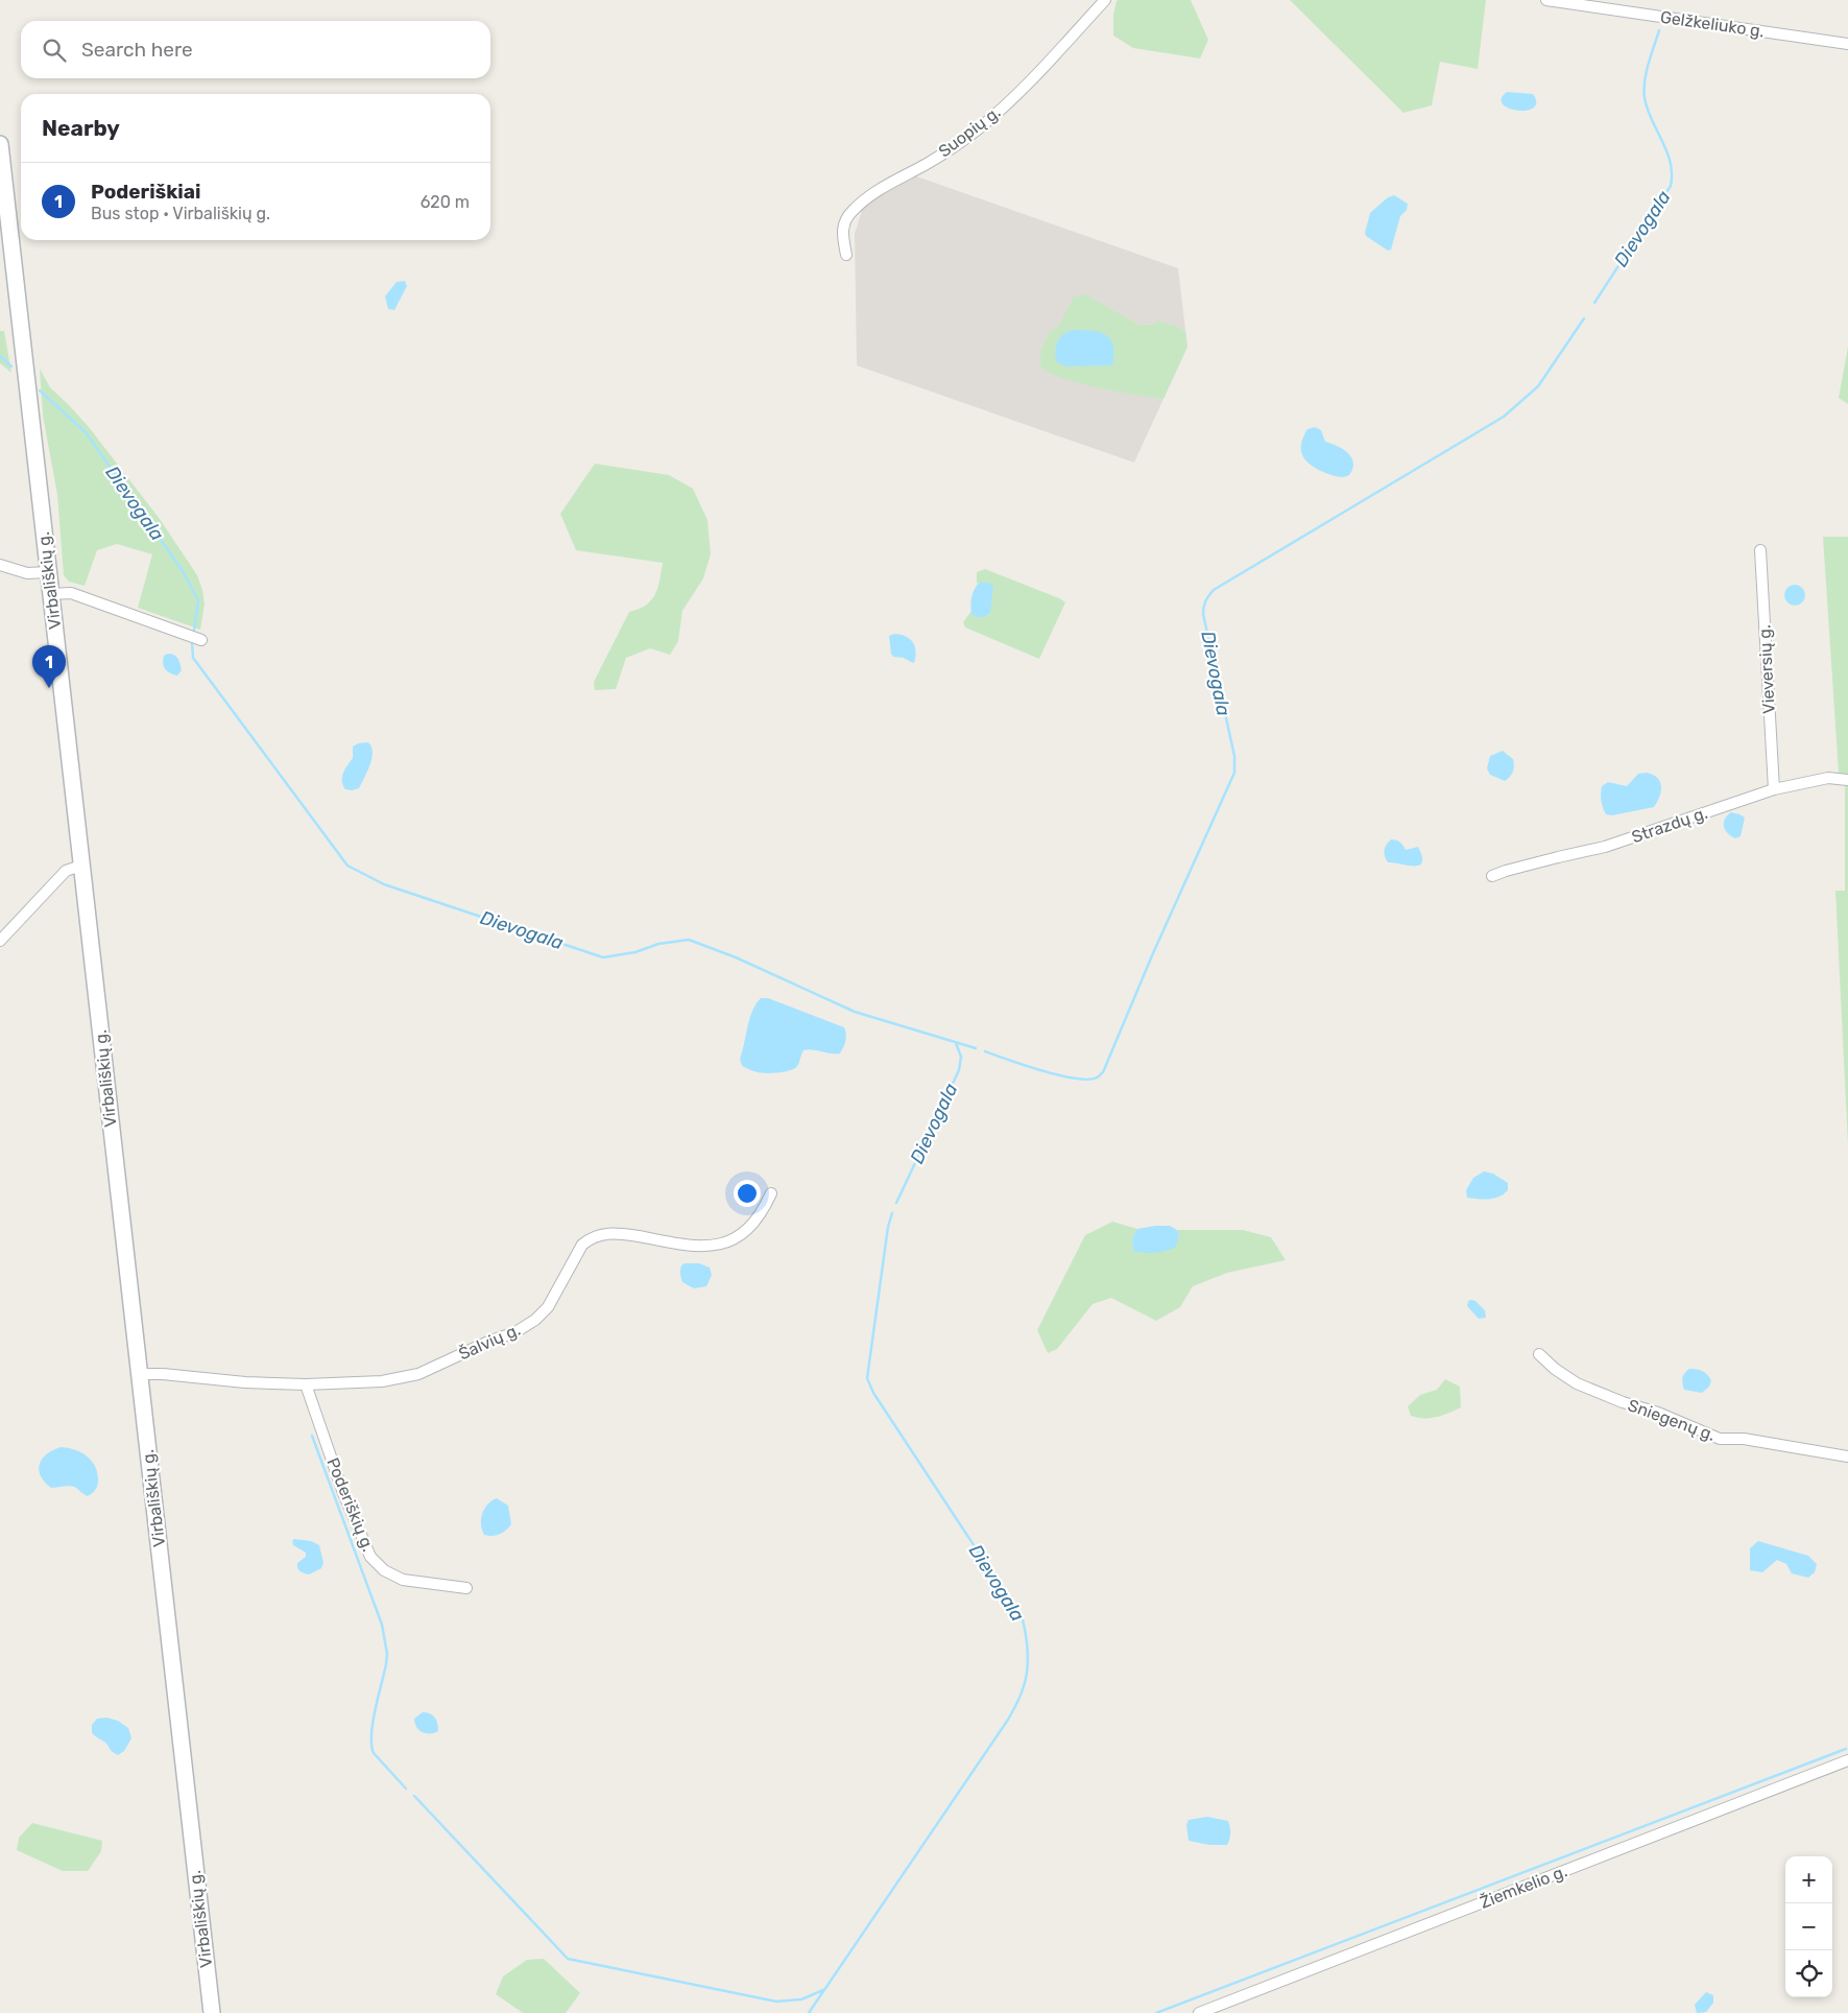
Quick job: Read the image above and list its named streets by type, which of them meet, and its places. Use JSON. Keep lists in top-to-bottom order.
{
  "streets": {
    "main road": ["Virbališkių g."],
    "street": [
      "Gelžkeliuko g.",
      "Suopių g.",
      "Vieversių g.",
      "Strazdų g.",
      "Šalvių g.",
      "Sniegenų g.",
      "Poderiškių g.",
      "Žiemkelio g."
    ]
  },
  "crossings": [
    ["Virbališkių g.", "Šalvių g."],
    ["Vieversių g.", "Strazdų g."],
    ["Šalvių g.", "Poderiškių g."]
  ],
  "water": ["Dievogala"],
  "page": {
    "search": "Search here",
    "heading": "Nearby",
    "list": [
      {
        "mark": "1",
        "name": "Poderiškiai",
        "note": "Bus stop · Virbališkių g.",
        "value": "620 m"
      }
    ],
    "pins": "1",
    "map_buttons": ["+", "−"]
  }
}
